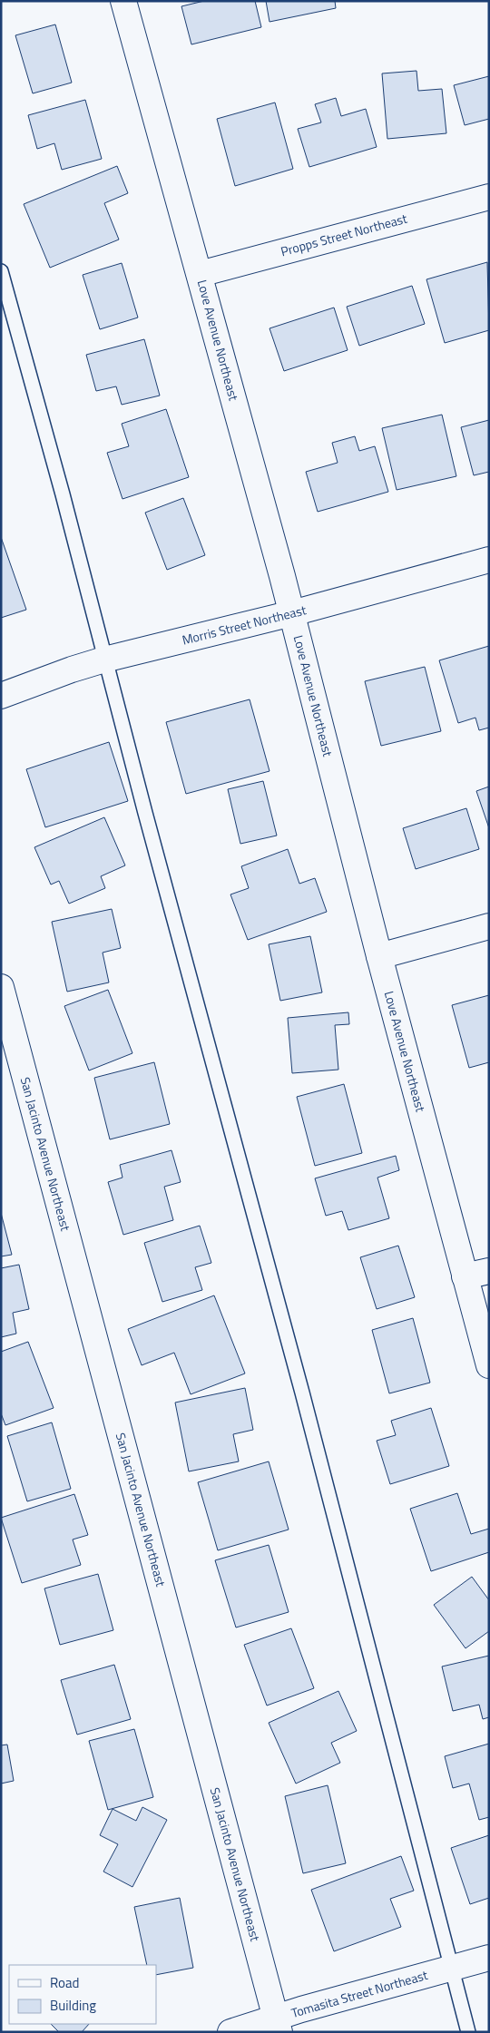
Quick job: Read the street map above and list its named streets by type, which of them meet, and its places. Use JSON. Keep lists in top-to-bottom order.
{
  "streets": {
    "street": [
      "Propps Street Northeast",
      "Love Avenue Northeast",
      "Morris Street Northeast",
      "San Jacinto Avenue Northeast",
      "Tomasita Street Northeast"
    ]
  },
  "crossings": [
    ["Propps Street Northeast", "Love Avenue Northeast"],
    ["Love Avenue Northeast", "Morris Street Northeast"],
    ["San Jacinto Avenue Northeast", "Tomasita Street Northeast"]
  ],
  "legend": ["Road", "Building"]
}
